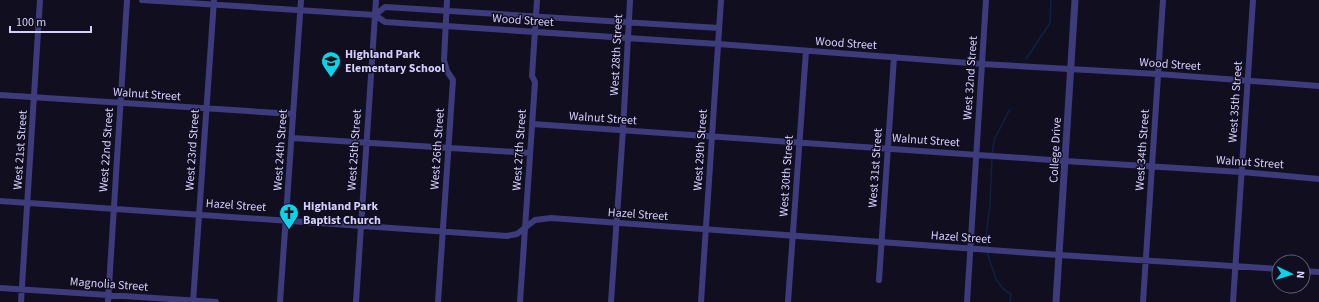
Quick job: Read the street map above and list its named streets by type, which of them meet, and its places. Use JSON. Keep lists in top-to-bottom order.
{
  "streets": {
    "street": [
      "Wood Street",
      "West 28th Street",
      "West 32nd Street",
      "Walnut Street",
      "West 35th Street",
      "West 26th Street",
      "West 21st Street",
      "West 22nd Street",
      "West 23rd Street",
      "West 24th Street",
      "West 25th Street",
      "West 27th Street",
      "West 29th Street",
      "College Drive",
      "West 34th Street",
      "West 31st Street",
      "West 30th Street",
      "Hazel Street",
      "Magnolia Street"
    ]
  },
  "crossings": [
    ["Wood Street", "West 28th Street"],
    ["Wood Street", "West 32nd Street"],
    ["Wood Street", "West 35th Street"],
    ["Wood Street", "West 26th Street"],
    ["Wood Street", "West 23rd Street"],
    ["Wood Street", "West 24th Street"],
    ["Wood Street", "West 25th Street"],
    ["Wood Street", "West 27th Street"],
    ["Wood Street", "West 29th Street"],
    ["Wood Street", "College Drive"],
    ["Wood Street", "West 34th Street"],
    ["Wood Street", "West 31st Street"],
    ["Wood Street", "West 30th Street"],
    ["West 28th Street", "Walnut Street"],
    ["West 28th Street", "Hazel Street"],
    ["West 32nd Street", "Walnut Street"],
    ["West 32nd Street", "Hazel Street"],
    ["Walnut Street", "West 35th Street"],
    ["Walnut Street", "West 21st Street"],
    ["Walnut Street", "West 22nd Street"],
    ["Walnut Street", "West 23rd Street"],
    ["Walnut Street", "West 24th Street"],
    ["Walnut Street", "West 27th Street"],
    ["Walnut Street", "West 29th Street"],
    ["Walnut Street", "College Drive"],
    ["Walnut Street", "West 34th Street"],
    ["Walnut Street", "West 31st Street"],
    ["Walnut Street", "West 30th Street"],
    ["West 35th Street", "Hazel Street"],
    ["West 26th Street", "Hazel Street"],
    ["West 21st Street", "Hazel Street"],
    ["West 21st Street", "Magnolia Street"],
    ["West 22nd Street", "Hazel Street"],
    ["West 22nd Street", "Magnolia Street"],
    ["West 23rd Street", "Hazel Street"],
    ["West 23rd Street", "Magnolia Street"],
    ["West 24th Street", "Hazel Street"],
    ["West 25th Street", "Hazel Street"],
    ["West 27th Street", "Hazel Street"],
    ["West 29th Street", "Hazel Street"],
    ["College Drive", "Hazel Street"],
    ["West 34th Street", "Hazel Street"],
    ["West 31st Street", "Hazel Street"],
    ["West 30th Street", "Hazel Street"]
  ],
  "places": {
    "school or university": ["Highland Park Elementary School"],
    "church": ["Highland Park Baptist Church"]
  },
  "scale_bar": "100 m",
  "north": "right"
}
